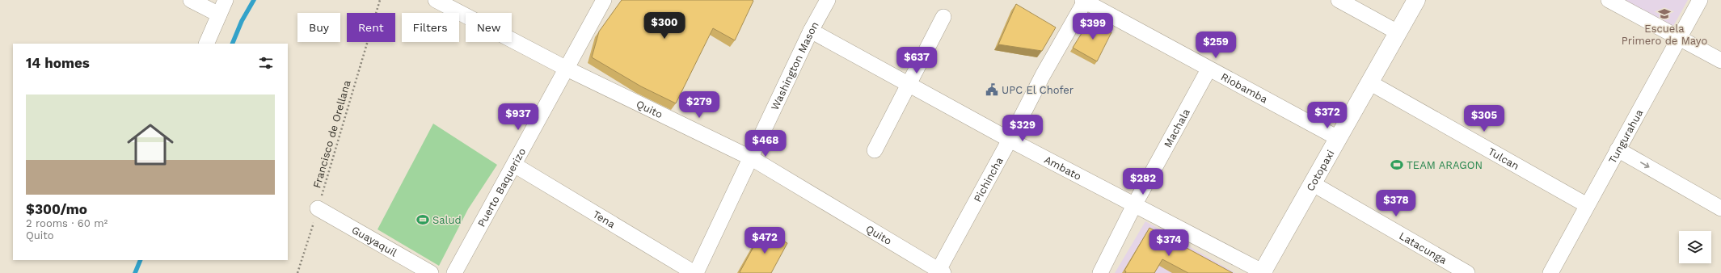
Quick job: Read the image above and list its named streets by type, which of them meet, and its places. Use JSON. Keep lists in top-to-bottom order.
{
  "streets": {
    "street": [
      "Washington Mason",
      "Riobamba",
      "Quito",
      "Machala",
      "Tungurahua",
      "Tulcan",
      "Ambato",
      "Cotopaxi",
      "Pichincha",
      "Puerto Baquerizo",
      "Tena",
      "Guayaquil",
      "Latacunga"
    ],
    "path": ["Francisco de Orellana"]
  },
  "crossings": [
    ["Washington Mason", "Quito"],
    ["Washington Mason", "Ambato"],
    ["Washington Mason", "Tena"],
    ["Riobamba", "Machala"],
    ["Riobamba", "Cotopaxi"],
    ["Riobamba", "Pichincha"],
    ["Quito", "Pichincha"],
    ["Quito", "Puerto Baquerizo"],
    ["Machala", "Ambato"],
    ["Francisco de Orellana", "Guayaquil"],
    ["Tungurahua", "Tulcan"],
    ["Tulcan", "Cotopaxi"],
    ["Ambato", "Cotopaxi"],
    ["Ambato", "Pichincha"],
    ["Cotopaxi", "Latacunga"],
    ["Puerto Baquerizo", "Tena"]
  ],
  "places": {
    "school or university": ["Escuela Primero de Mayo"],
    "public building": ["UPC El Chofer"],
    "sports": ["TEAM ARAGON", "Salud"]
  },
  "page": {
    "price": [
      "$300",
      "$399",
      "$259",
      "$637",
      "$279",
      "$372",
      "$937",
      "$305",
      "$329",
      "$468",
      "$282",
      "$378",
      "$472",
      "$374"
    ],
    "chip": [
      "Buy",
      "Rent",
      "Filters",
      "New"
    ],
    "heading": "14 homes",
    "list": [
      {
        "name": "$300/mo",
        "note": "2 rooms · 60 m² · Quito"
      }
    ]
  }
}
